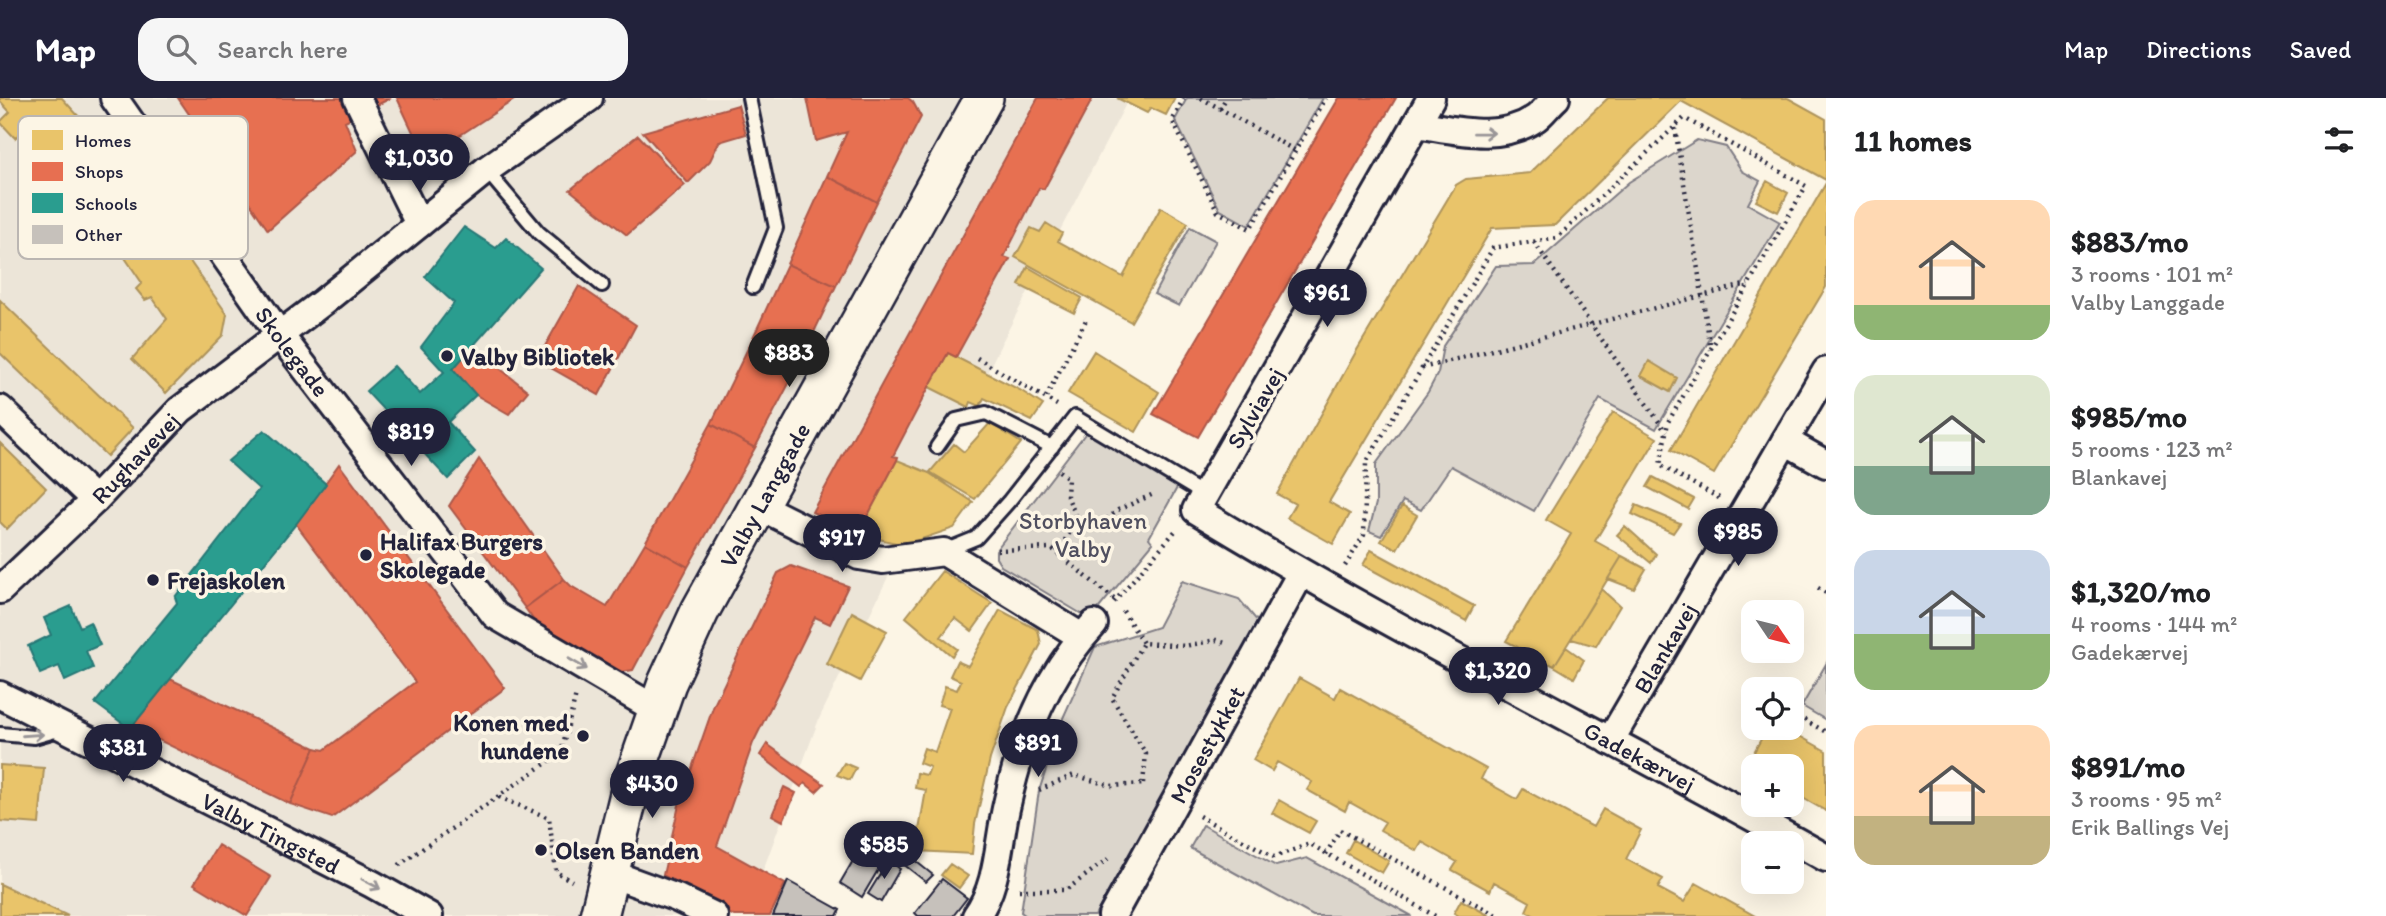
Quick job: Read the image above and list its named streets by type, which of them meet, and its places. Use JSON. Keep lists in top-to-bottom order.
{
  "streets": {
    "street": [
      "Skolegade",
      "Sylviavej",
      "Rughavevej",
      "Valby Langgade",
      "Blankavej",
      "Mosestykket",
      "Gadekærvej",
      "Valby Tingsted"
    ]
  },
  "crossings": [
    ["Skolegade", "Rughavevej"],
    ["Skolegade", "Valby Langgade"],
    ["Sylviavej", "Gadekærvej"],
    ["Blankavej", "Gadekærvej"],
    ["Mosestykket", "Gadekærvej"]
  ],
  "one_way": ["Skolegade", "Valby Tingsted"],
  "parks": ["Storbyhaven Valby"],
  "places": [
    "Valby Bibliotek",
    "Halifax Burgers Skolegade",
    "Frejaskolen",
    "Konen med hundene",
    "Olsen Banden"
  ],
  "legend": [
    "Homes",
    "Shops",
    "Schools",
    "Other"
  ],
  "north": "bottom right",
  "page": {
    "header": "Map",
    "search": "Search here",
    "nav": ["Map", "Directions", "Saved"],
    "heading": "11 homes",
    "price": [
      "$1,030",
      "$961",
      "$883",
      "$819",
      "$985",
      "$917",
      "$1,320",
      "$891",
      "$381",
      "$430",
      "$585"
    ],
    "list": [
      {
        "name": "$883/mo",
        "note": "3 rooms · 101 m² · Valby Langgade"
      },
      {
        "name": "$985/mo",
        "note": "5 rooms · 123 m² · Blankavej"
      },
      {
        "name": "$1,320/mo",
        "note": "4 rooms · 144 m² · Gadekærvej"
      },
      {
        "name": "$891/mo",
        "note": "3 rooms · 95 m² · Erik Ballings Vej"
      }
    ],
    "map_buttons": ["+", "−"]
  }
}
